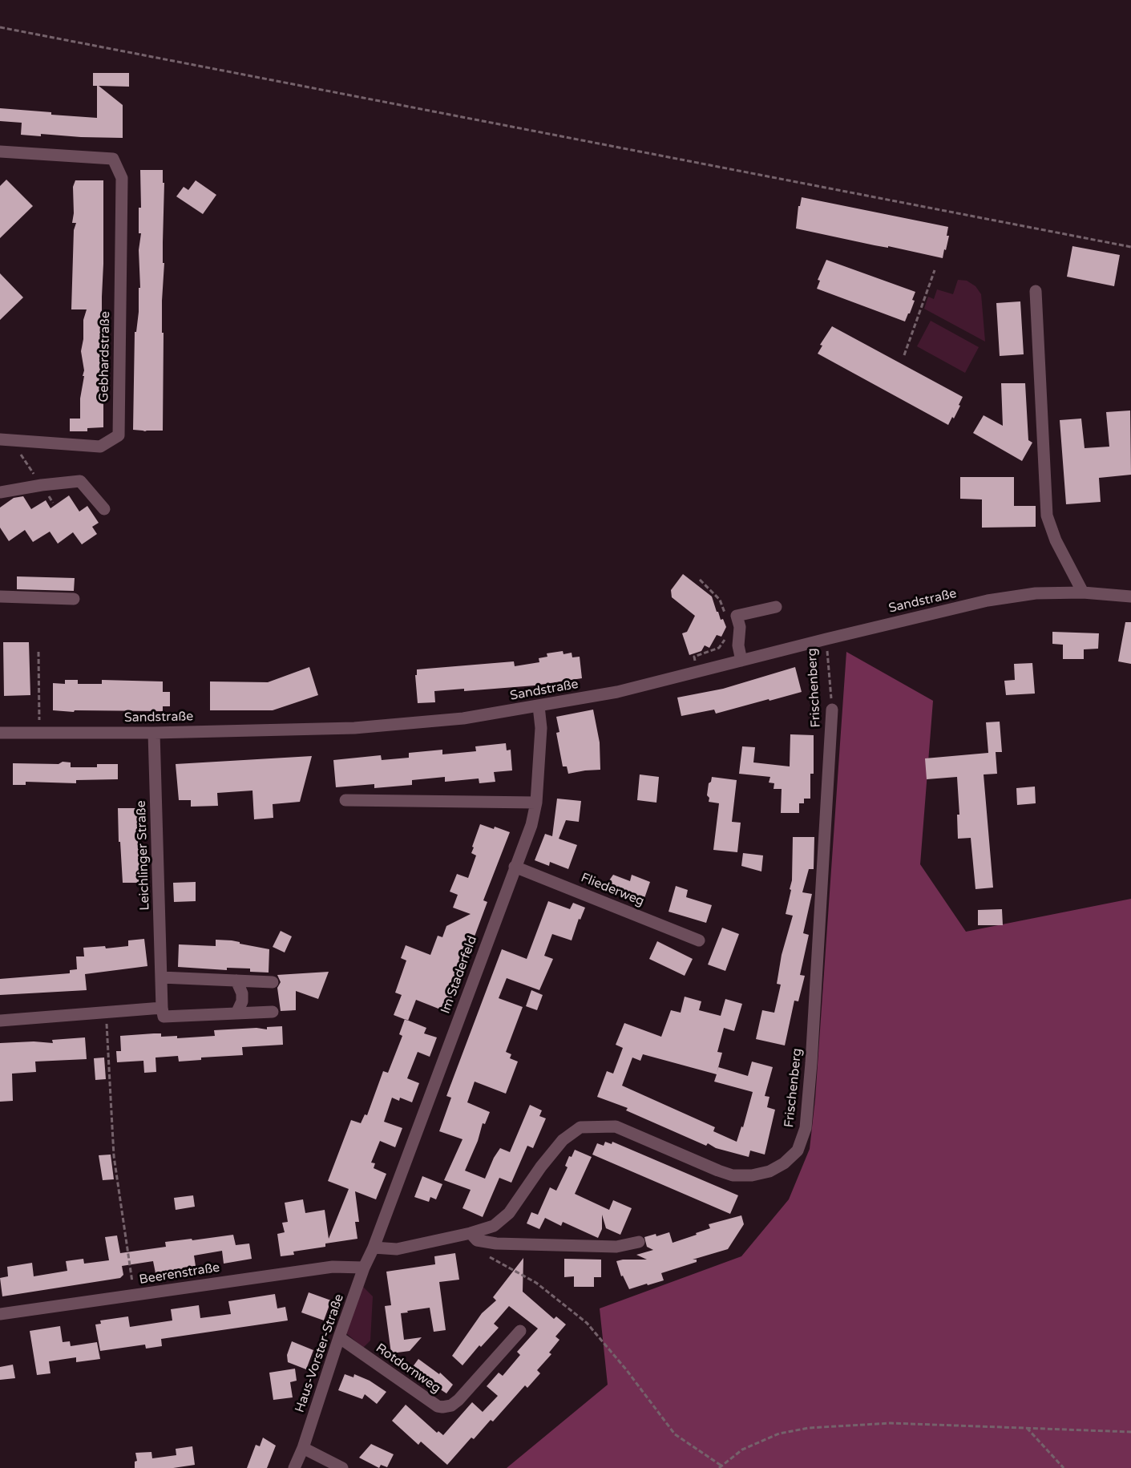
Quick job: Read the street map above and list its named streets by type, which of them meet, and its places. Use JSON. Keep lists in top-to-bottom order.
{
  "streets": {
    "street": [
      "Gebhardstraße",
      "Sandstraße",
      "Frischenberg",
      "Leichlinger Straße",
      "Fliederweg",
      "Im Staderfeld",
      "Beerenstraße",
      "Haus-Vorster-Straße",
      "Rotdornweg"
    ]
  },
  "crossings": [
    ["Sandstraße", "Frischenberg"],
    ["Sandstraße", "Leichlinger Straße"],
    ["Sandstraße", "Im Staderfeld"],
    ["Frischenberg", "Im Staderfeld"],
    ["Frischenberg", "Haus-Vorster-Straße"],
    ["Fliederweg", "Im Staderfeld"],
    ["Im Staderfeld", "Haus-Vorster-Straße"],
    ["Beerenstraße", "Haus-Vorster-Straße"],
    ["Haus-Vorster-Straße", "Rotdornweg"]
  ]
}
